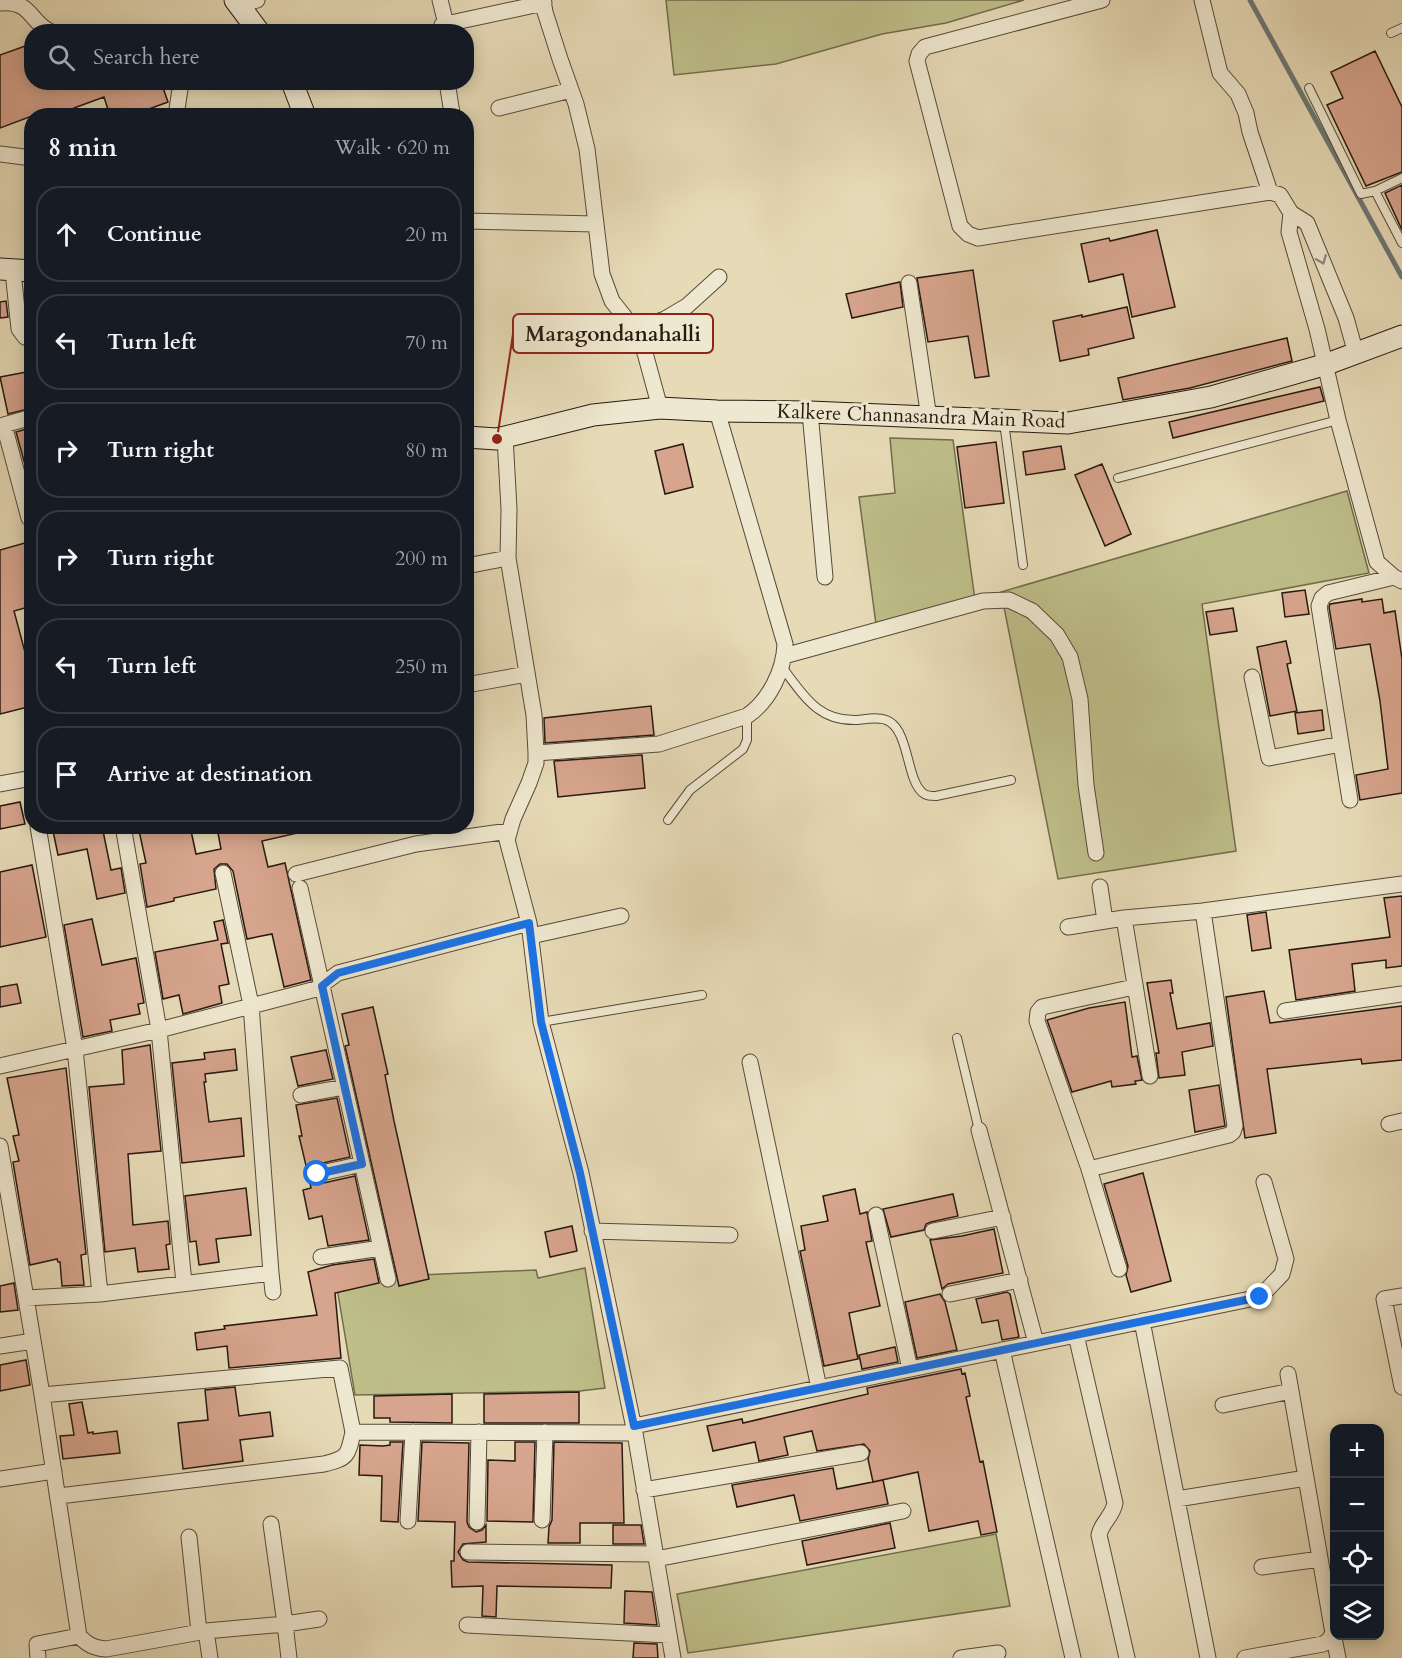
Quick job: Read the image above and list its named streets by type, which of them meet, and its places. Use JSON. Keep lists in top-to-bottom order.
{
  "streets": {
    "main road": ["Kalkere Channasandra Main Road"]
  },
  "places": ["Maragondanahalli"],
  "page": {
    "search": "Search here",
    "heading": ["8 min", "Walk · 620 m"],
    "list": [
      ["Continue", "20 m"],
      ["Turn left", "70 m"],
      ["Turn right", "80 m"],
      ["Turn right", "200 m"],
      ["Turn left", "250 m"],
      "Arrive at destination"
    ],
    "map_buttons": ["+", "−"]
  }
}
